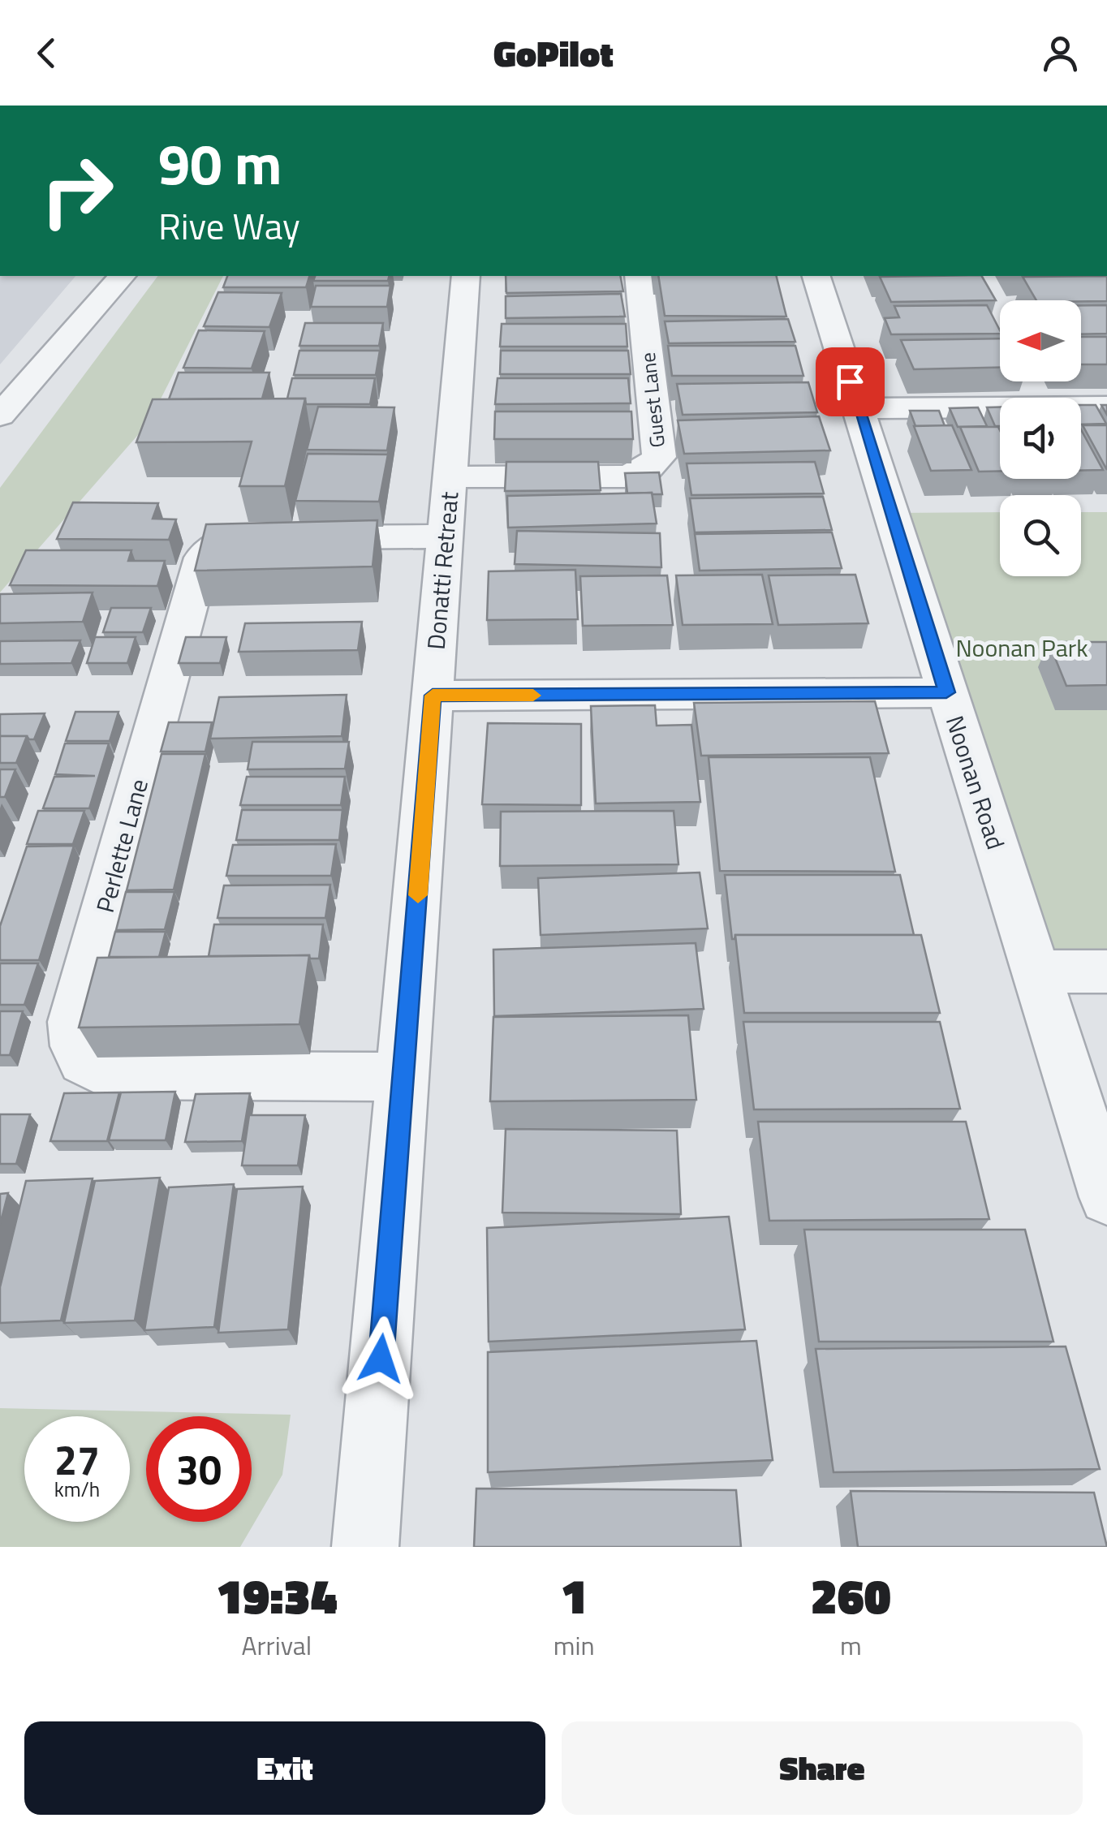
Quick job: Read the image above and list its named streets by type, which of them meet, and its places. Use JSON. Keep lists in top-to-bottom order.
{
  "streets": {
    "street": [
      "Guest Lane",
      "Donatti Retreat",
      "Noonan Road",
      "Perlette Lane"
    ]
  },
  "crossings": [
    ["Guest Lane", "Donatti Retreat"],
    ["Donatti Retreat", "Perlette Lane"]
  ],
  "parks": ["Noonan Park"],
  "north": "left",
  "page": {
    "header": "GoPilot",
    "turn": ["90 m", "Rive Way"],
    "speed": "27 km/h",
    "limit": "30",
    "eta": [
      "19:34",
      "Arrival",
      "1",
      "min",
      "260",
      "m"
    ],
    "buttons": ["Exit", "Share"]
  }
}
